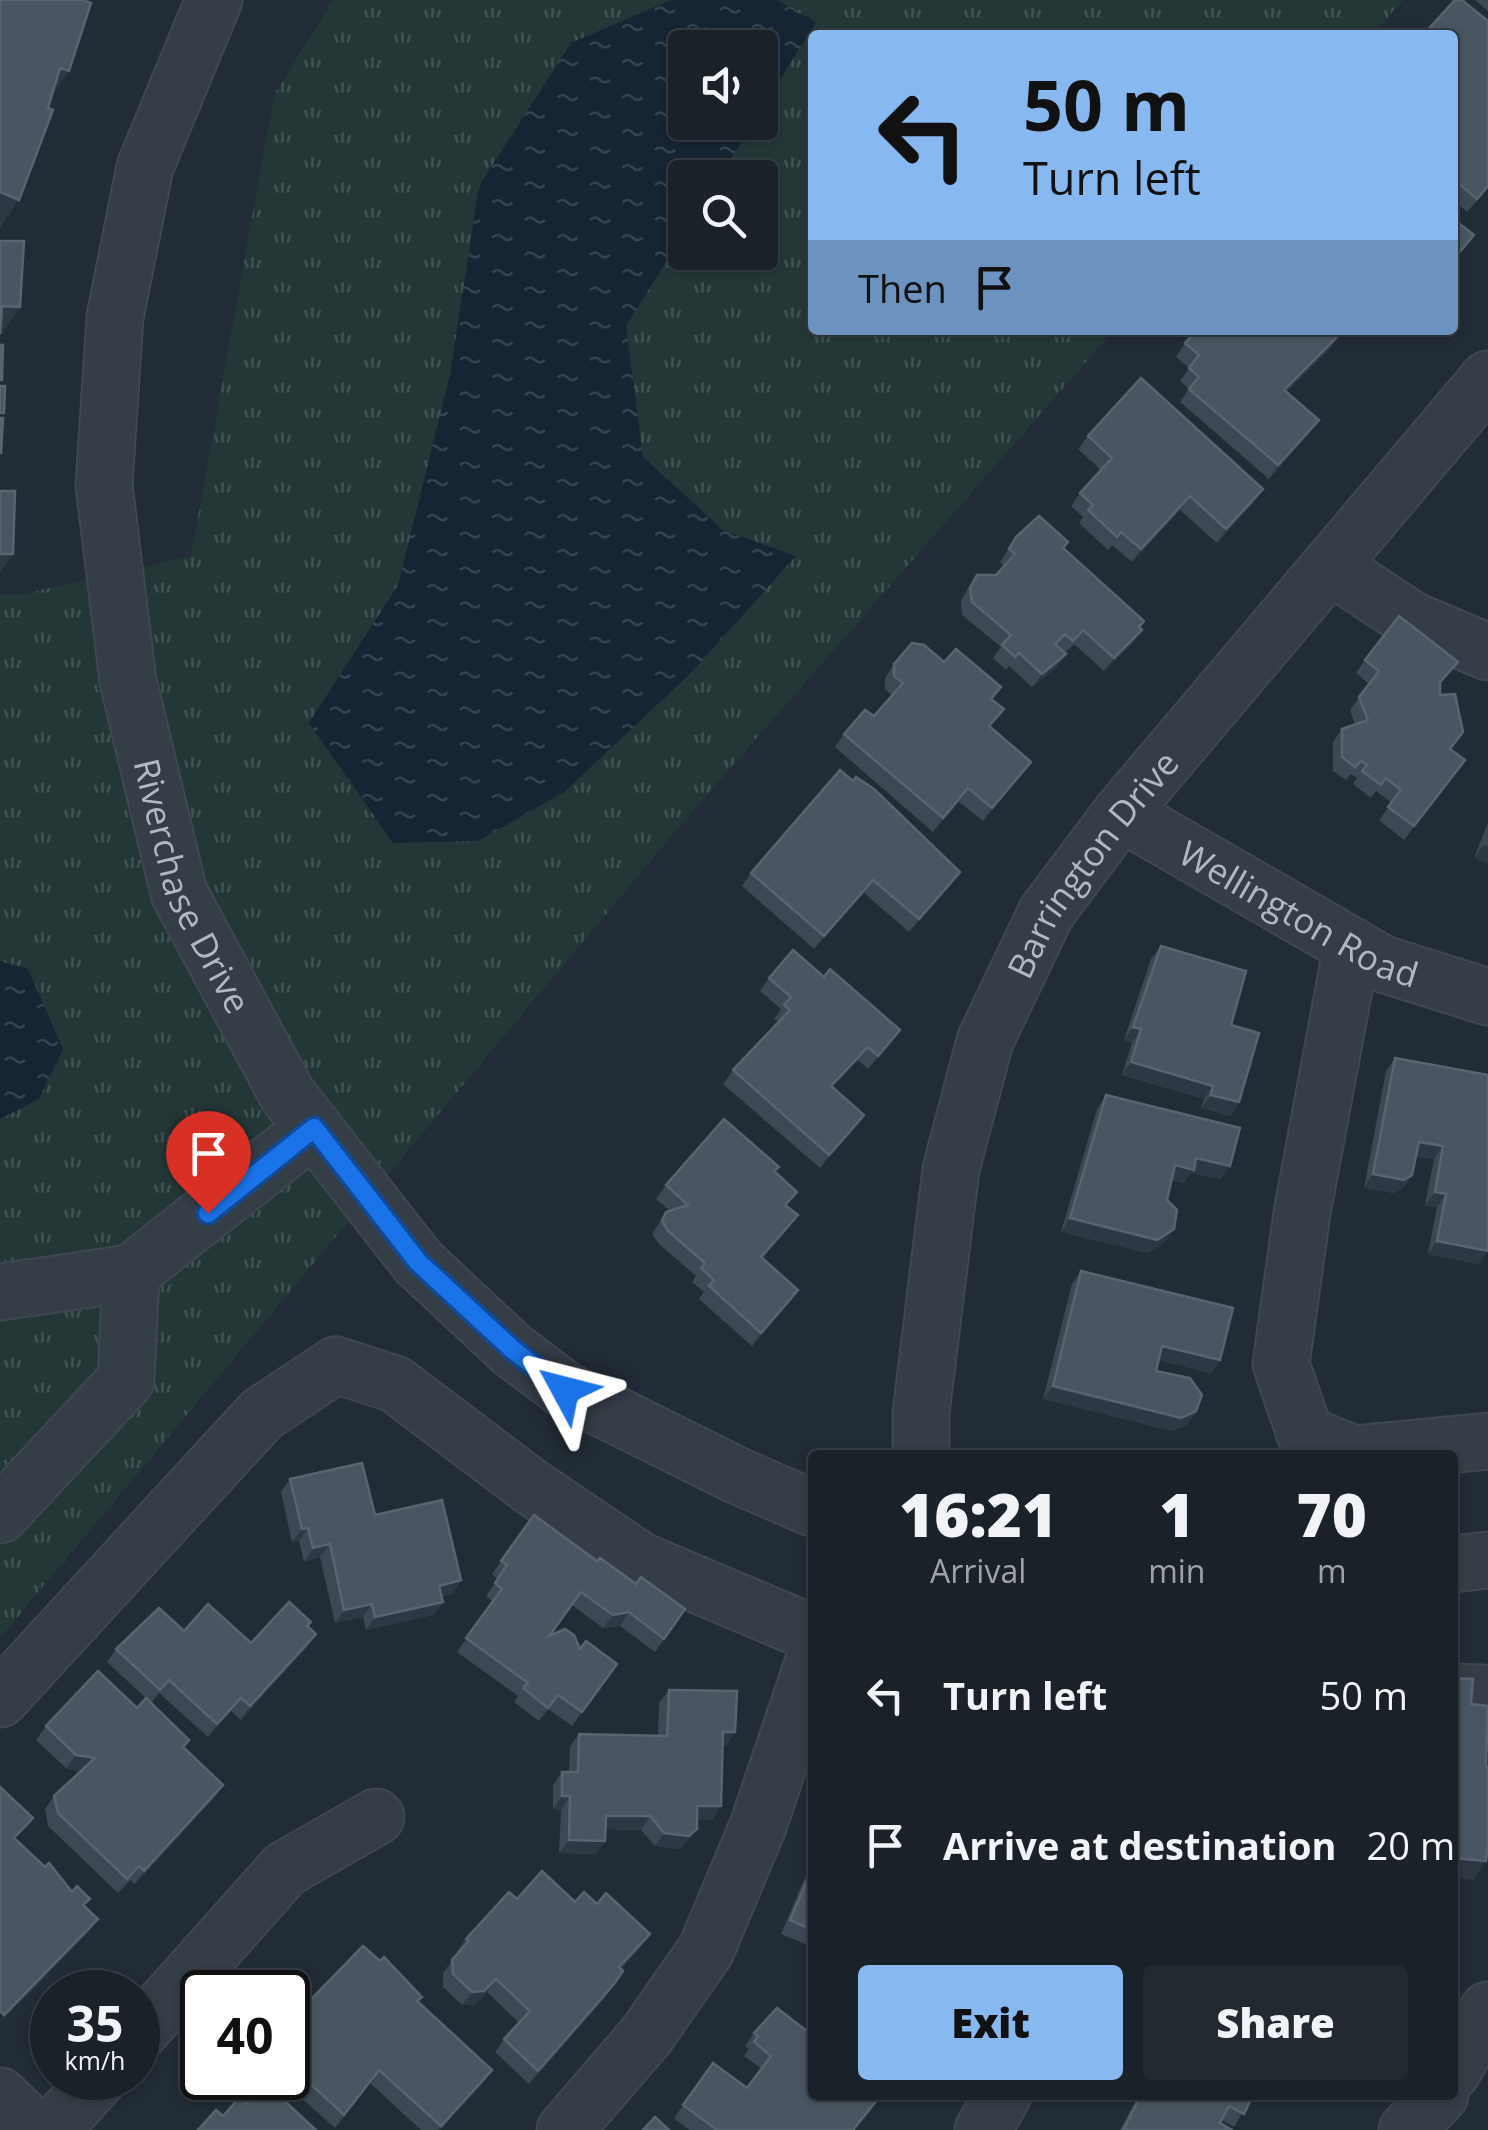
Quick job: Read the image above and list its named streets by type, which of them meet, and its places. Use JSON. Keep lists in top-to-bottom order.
{
  "streets": {
    "street": ["Barrington Drive", "Riverchase Drive", "Wellington Road"]
  },
  "crossings": [
    ["Barrington Drive", "Wellington Road"]
  ],
  "page": {
    "turn": ["50 m", "Turn left"],
    "then": "Then",
    "eta": [
      "16:21",
      "Arrival",
      "1",
      "min",
      "70",
      "m"
    ],
    "list": [
      {
        "name": "Turn left",
        "value": "50 m"
      },
      {
        "name": "Arrive at destination",
        "value": "20 m"
      }
    ],
    "buttons": ["Exit", "Share"],
    "speed": "35 km/h",
    "limit": "40"
  }
}
